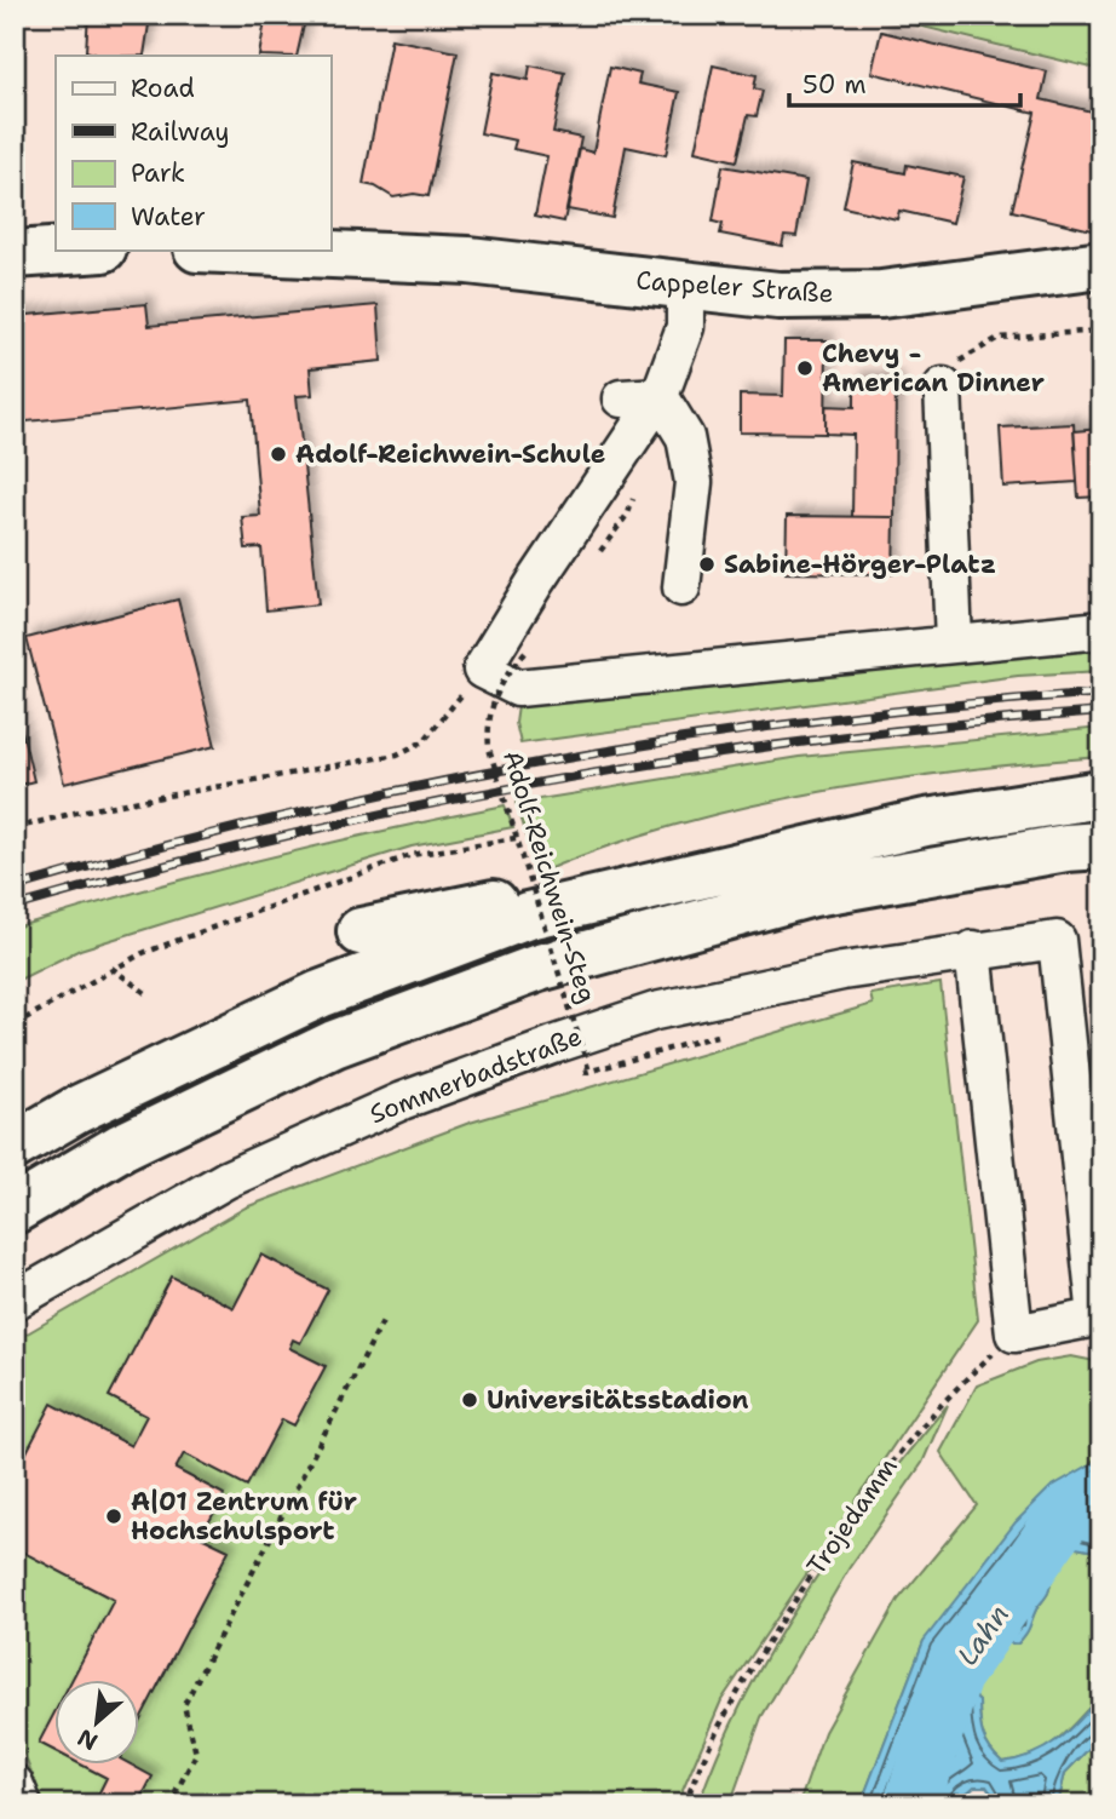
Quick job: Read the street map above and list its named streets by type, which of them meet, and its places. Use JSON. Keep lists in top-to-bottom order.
{
  "streets": {
    "main road": ["Cappeler Straße"],
    "street": ["Sommerbadstraße"],
    "path": ["Adolf-Reichwein-Steg", "Trojedamm"]
  },
  "water": ["Lahn"],
  "places": [
    "Chevy - American Dinner",
    "Adolf-Reichwein-Schule",
    "Sabine-Hörger-Platz",
    "Universitätsstadion",
    "A|01 Zentrum für Hochschulsport"
  ],
  "legend": [
    "Road",
    "Railway",
    "Park",
    "Water"
  ],
  "scale_bar": "50 m",
  "north": "bottom left"
}
